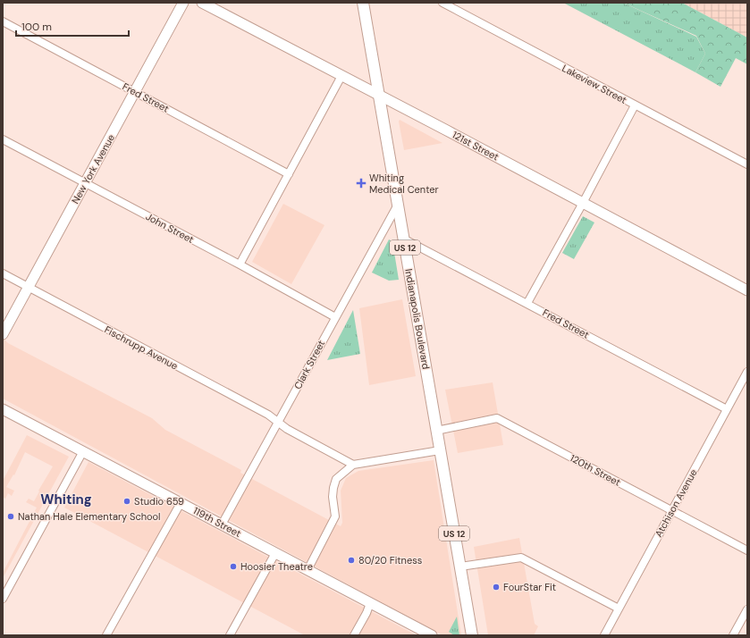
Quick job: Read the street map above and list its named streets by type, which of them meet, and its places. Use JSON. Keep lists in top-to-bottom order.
{
  "streets": {
    "main road": ["US 12", "Indianapolis Boulevard"],
    "street": [
      "Lakeview Street",
      "Fred Street",
      "121st Street",
      "New York Avenue",
      "John Street",
      "Fischrupp Avenue",
      "Clark Street",
      "120th Street",
      "Atchison Avenue",
      "119th Street"
    ]
  },
  "crossings": [
    ["Fred Street", "New York Avenue"],
    ["Fred Street", "Indianapolis Boulevard"],
    ["Fred Street", "Atchison Avenue"],
    ["121st Street", "Indianapolis Boulevard"],
    ["New York Avenue", "John Street"],
    ["New York Avenue", "Fischrupp Avenue"],
    ["John Street", "Clark Street"],
    ["Indianapolis Boulevard", "Clark Street"],
    ["Indianapolis Boulevard", "120th Street"],
    ["Fischrupp Avenue", "Clark Street"],
    ["Clark Street", "119th Street"],
    ["120th Street", "Atchison Avenue"]
  ],
  "districts": ["Whiting"],
  "places": {
    "health": ["Whiting Medical Center"],
    "other": [
      "Studio 659",
      "Nathan Hale Elementary School",
      "80/20 Fitness",
      "Hoosier Theatre",
      "FourStar Fit"
    ]
  },
  "scale_bar": "100 m"
}
